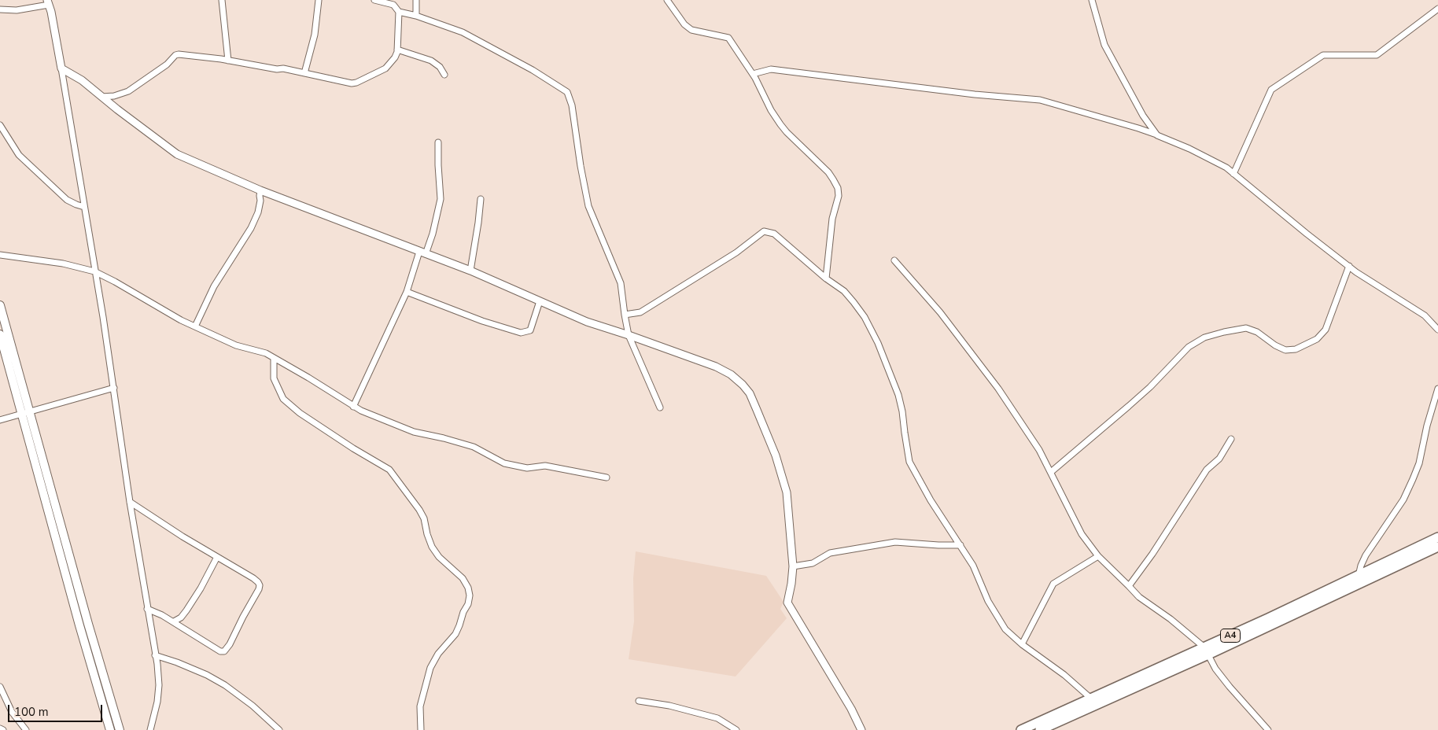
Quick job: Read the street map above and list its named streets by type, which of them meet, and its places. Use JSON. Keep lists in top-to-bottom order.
{
  "streets": {
    "highway": ["A4"]
  },
  "scale_bar": "100 m"
}
